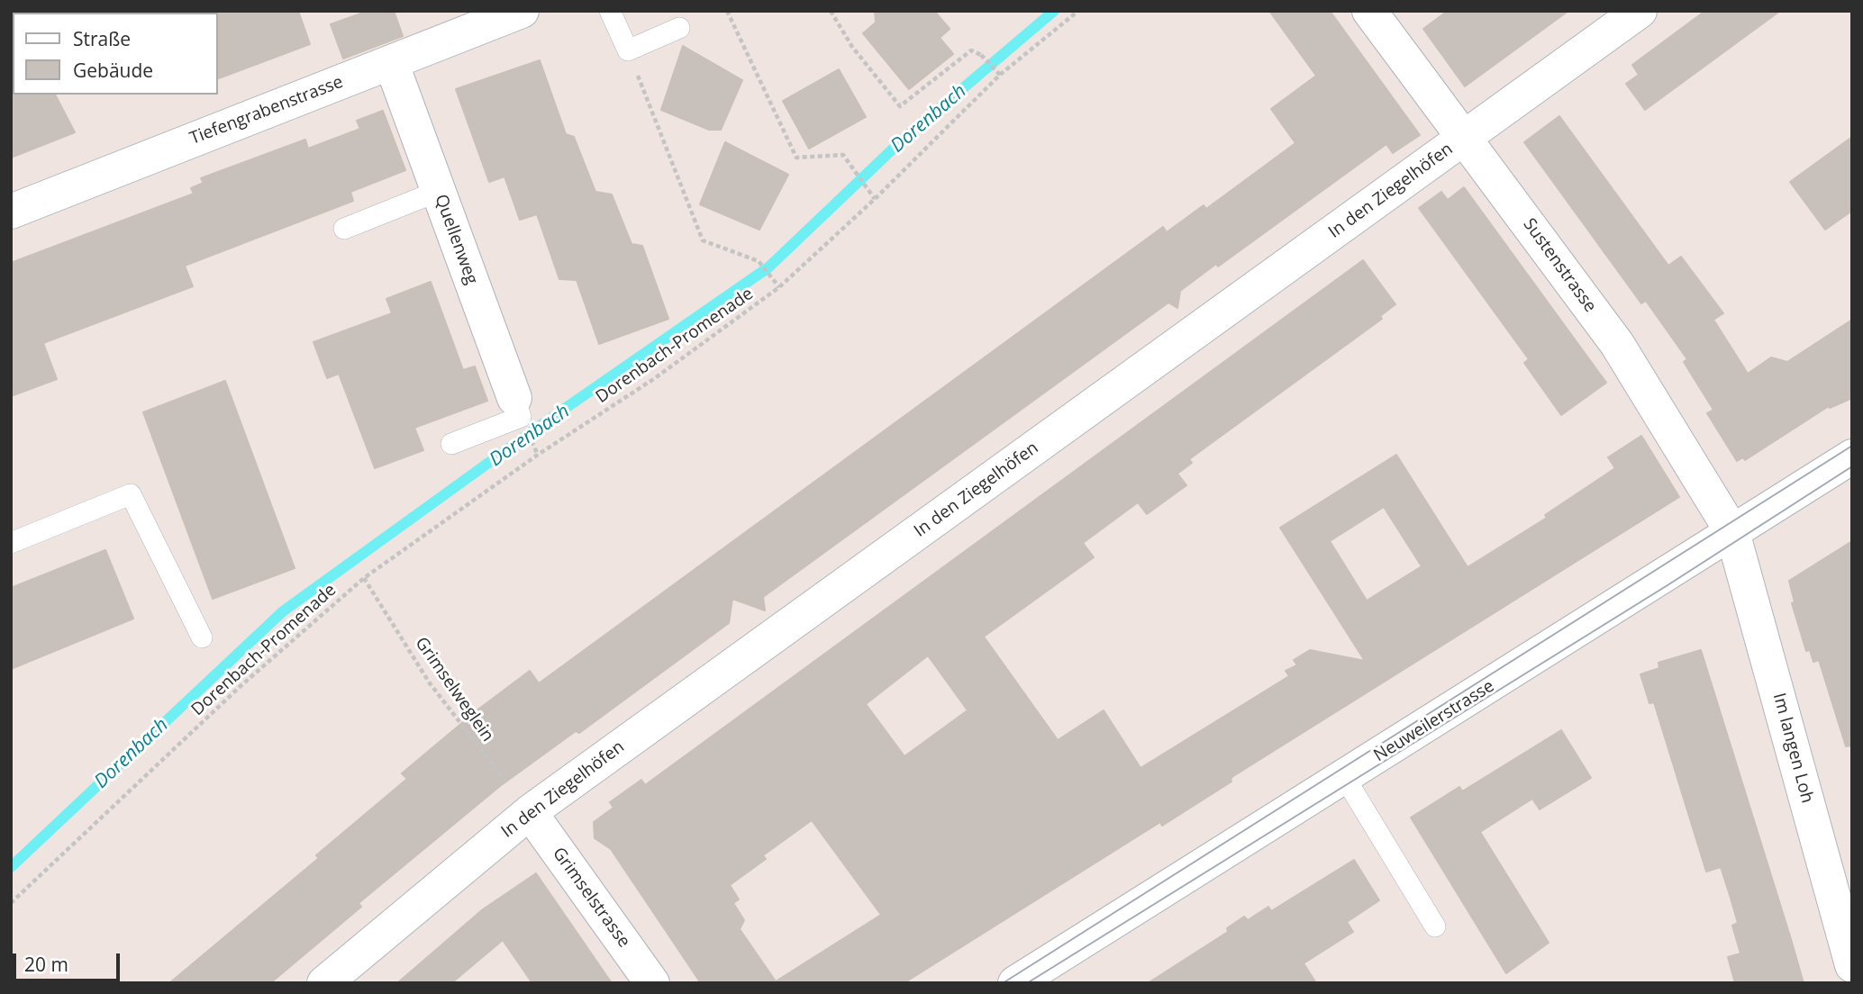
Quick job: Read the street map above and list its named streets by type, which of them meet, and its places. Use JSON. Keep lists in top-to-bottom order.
{
  "streets": {
    "street": [
      "Tiefengrabenstrasse",
      "In den Ziegelhöfen",
      "Quellenweg",
      "Sustenstrasse",
      "Neuweilerstrasse",
      "Im langen Loh",
      "Grimselstrasse"
    ],
    "path": ["Dorenbach-Promenade", "Grimselweglein"]
  },
  "crossings": [
    ["Tiefengrabenstrasse", "Quellenweg"],
    ["In den Ziegelhöfen", "Sustenstrasse"],
    ["In den Ziegelhöfen", "Grimselweglein"],
    ["In den Ziegelhöfen", "Grimselstrasse"],
    ["Sustenstrasse", "Neuweilerstrasse"],
    ["Sustenstrasse", "Im langen Loh"],
    ["Dorenbach-Promenade", "Grimselweglein"],
    ["Grimselweglein", "Grimselstrasse"],
    ["Neuweilerstrasse", "Im langen Loh"]
  ],
  "water": ["Dorenbach"],
  "legend": ["Straße", "Gebäude"],
  "scale_bar": "20 m"
}
